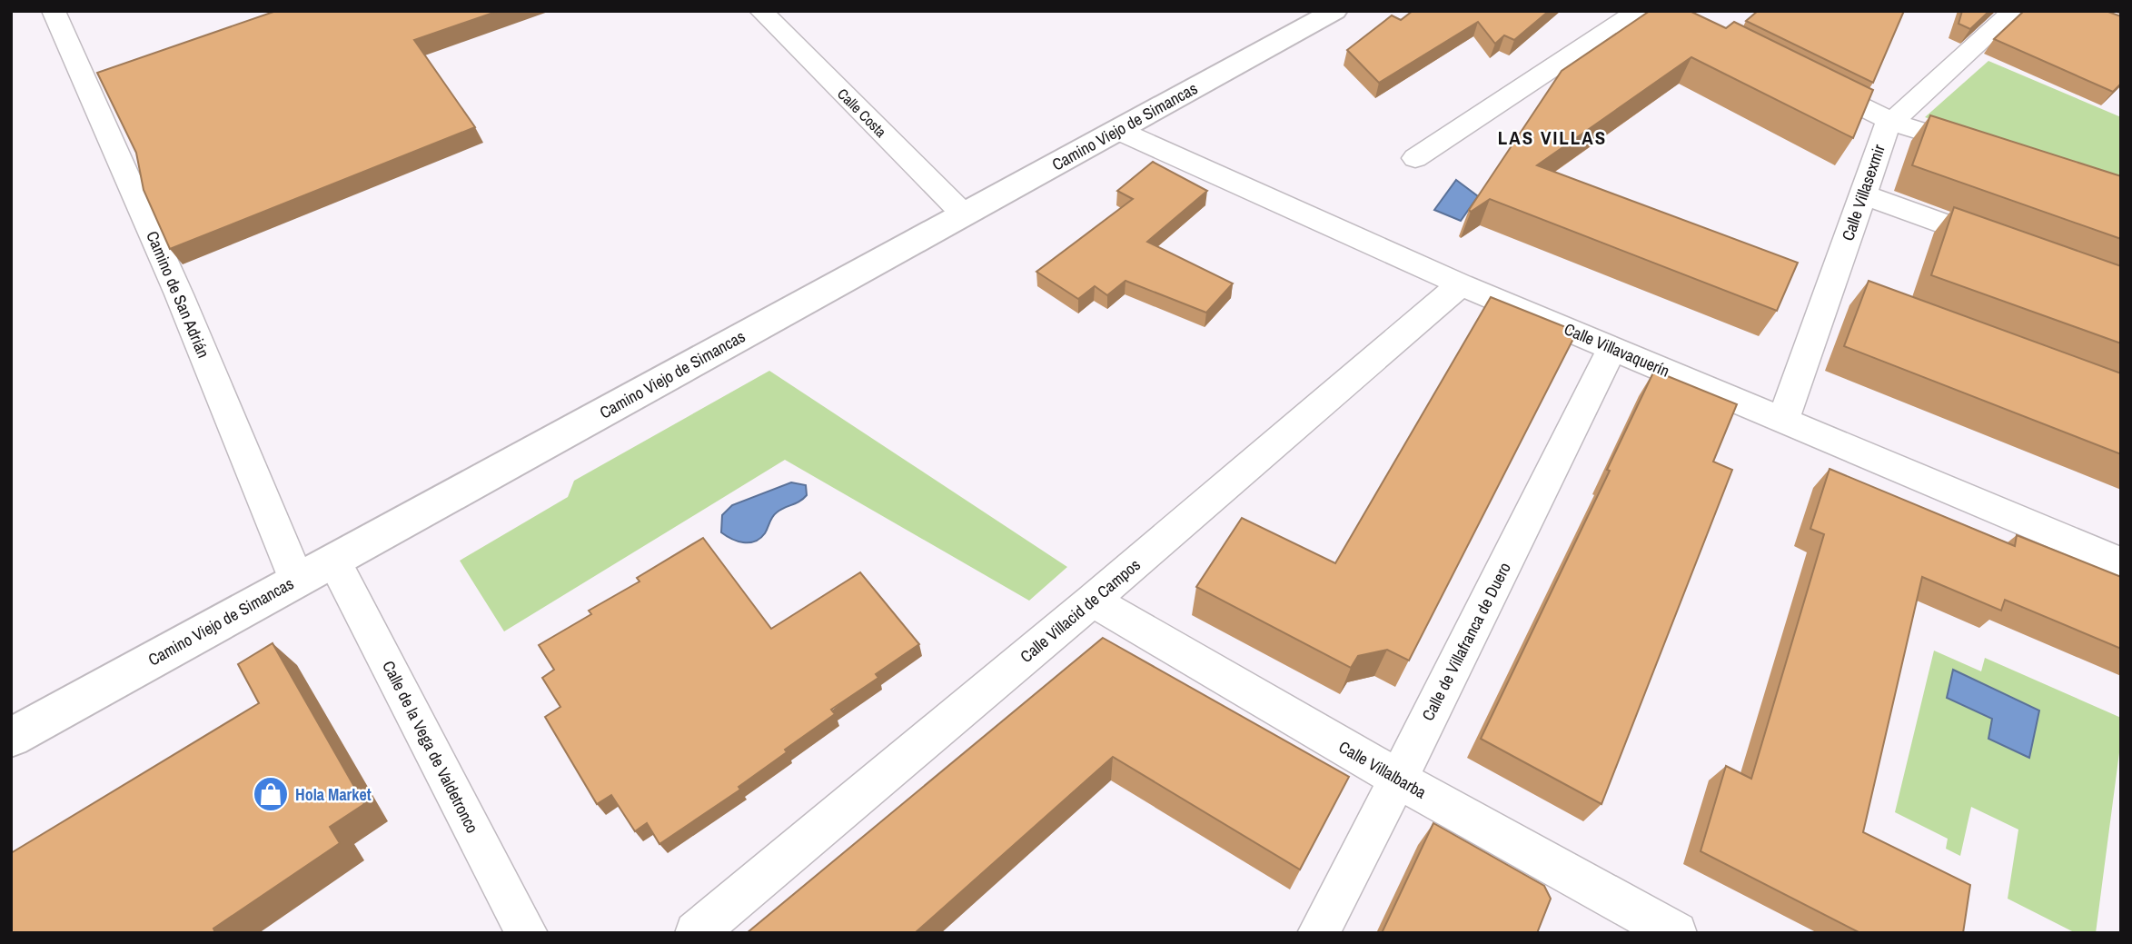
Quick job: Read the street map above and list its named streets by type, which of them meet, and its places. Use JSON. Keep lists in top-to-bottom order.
{
  "streets": {
    "main road": ["Camino Viejo de Simancas"],
    "street": [
      "Calle Costa",
      "Calle Villasexmir",
      "Camino de San Adrián",
      "Calle Villavaquerín",
      "Calle Villacid de Campos",
      "Calle de Villafranca de Duero",
      "Calle de la Vega de Valdetronco",
      "Calle Villalbarba"
    ]
  },
  "crossings": [
    ["Calle Costa", "Camino Viejo de Simancas"],
    ["Camino Viejo de Simancas", "Camino de San Adrián"],
    ["Camino Viejo de Simancas", "Calle Villavaquerín"],
    ["Camino Viejo de Simancas", "Calle de la Vega de Valdetronco"],
    ["Calle Villasexmir", "Calle Villavaquerín"],
    ["Calle Villavaquerín", "Calle Villacid de Campos"],
    ["Calle Villavaquerín", "Calle de Villafranca de Duero"],
    ["Calle Villacid de Campos", "Calle Villalbarba"],
    ["Calle de Villafranca de Duero", "Calle Villalbarba"]
  ],
  "districts": ["LAS VILLAS"],
  "places": {
    "shop": ["Hola Market"]
  }
}
